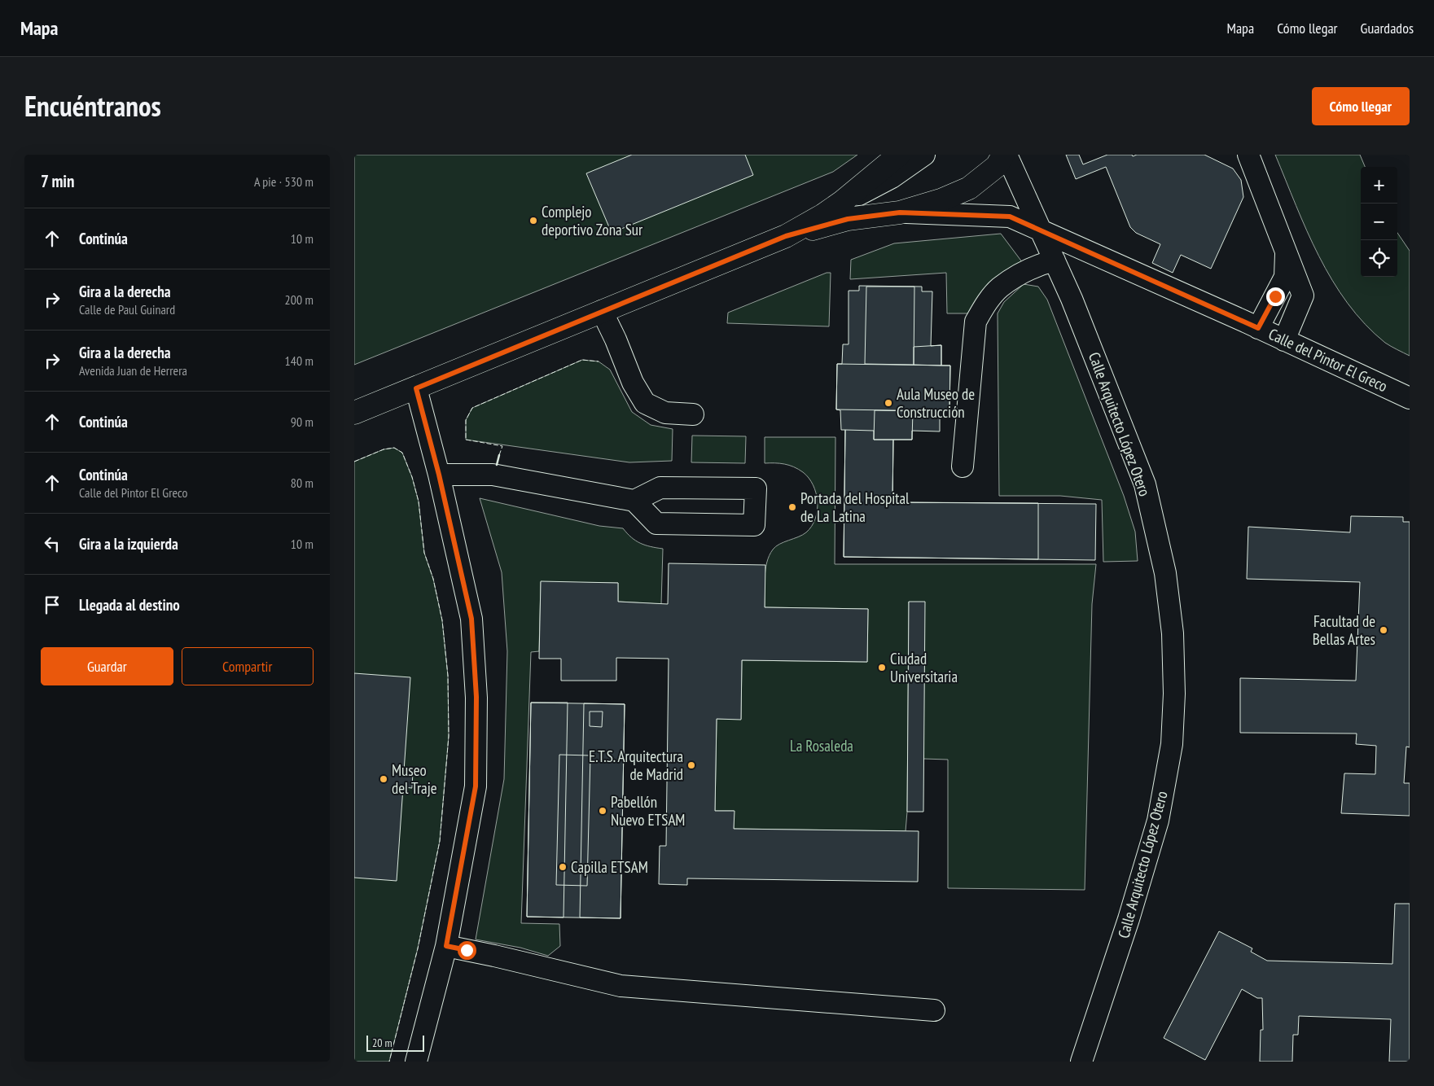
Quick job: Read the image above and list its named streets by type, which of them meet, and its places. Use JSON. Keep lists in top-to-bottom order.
{
  "streets": {
    "street": ["Calle del Pintor El Greco", "Calle Arquitecto López Otero"]
  },
  "crossings": [
    ["Calle del Pintor El Greco", "Calle Arquitecto López Otero"]
  ],
  "parks": ["La Rosaleda"],
  "places": [
    "Complejo deportivo Zona Sur",
    "Aula Museo de Construcción",
    "Portada del Hospital de La Latina",
    "Facultad de Bellas Artes",
    "Ciudad Universitaria",
    "E.T.S. Arquitectura de Madrid",
    "Museo del Traje",
    "Pabellón Nuevo ETSAM",
    "Capilla ETSAM"
  ],
  "scale_bar": "20 m",
  "page": {
    "header": "Mapa",
    "nav": ["Mapa", "Cómo llegar", "Guardados"],
    "title": "Encuéntranos",
    "buttons": [
      "Cómo llegar",
      ["Guardar", "Compartir"]
    ],
    "heading": ["7 min", "A pie · 530 m"],
    "map_buttons": ["+", "−"],
    "list": [
      ["Continúa", "10 m"],
      ["Gira a la derecha", "Calle de Paul Guinard", "200 m"],
      ["Gira a la derecha", "Avenida Juan de Herrera", "140 m"],
      ["Continúa", "90 m"],
      ["Continúa", "Calle del Pintor El Greco", "80 m"],
      ["Gira a la izquierda", "10 m"],
      "Llegada al destino"
    ],
    "scale": "20 m"
  }
}
